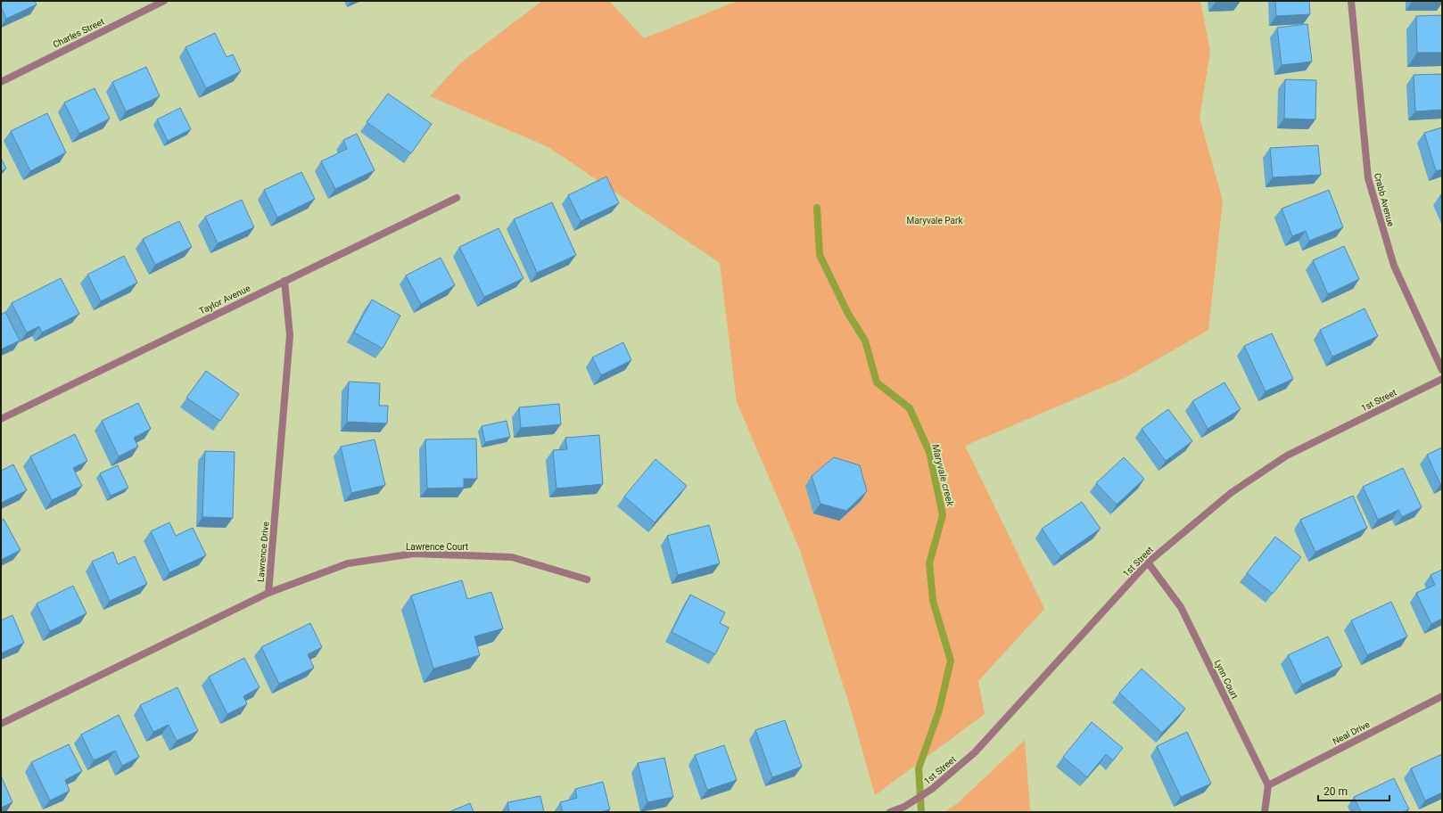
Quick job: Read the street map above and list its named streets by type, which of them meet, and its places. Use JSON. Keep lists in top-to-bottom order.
{
  "streets": {
    "street": [
      "Charles Street",
      "Crabb Avenue",
      "Taylor Avenue",
      "1st Street",
      "Lawrence Court",
      "Lawrence Drive",
      "Lynn Court",
      "Neal Drive"
    ]
  },
  "crossings": [
    ["Taylor Avenue", "Lawrence Drive"],
    ["1st Street", "Lynn Court"],
    ["Lawrence Court", "Lawrence Drive"],
    ["Lynn Court", "Neal Drive"]
  ],
  "water": ["Maryvale creek"],
  "parks": ["Maryvale Park"],
  "scale_bar": "20 m"
}
